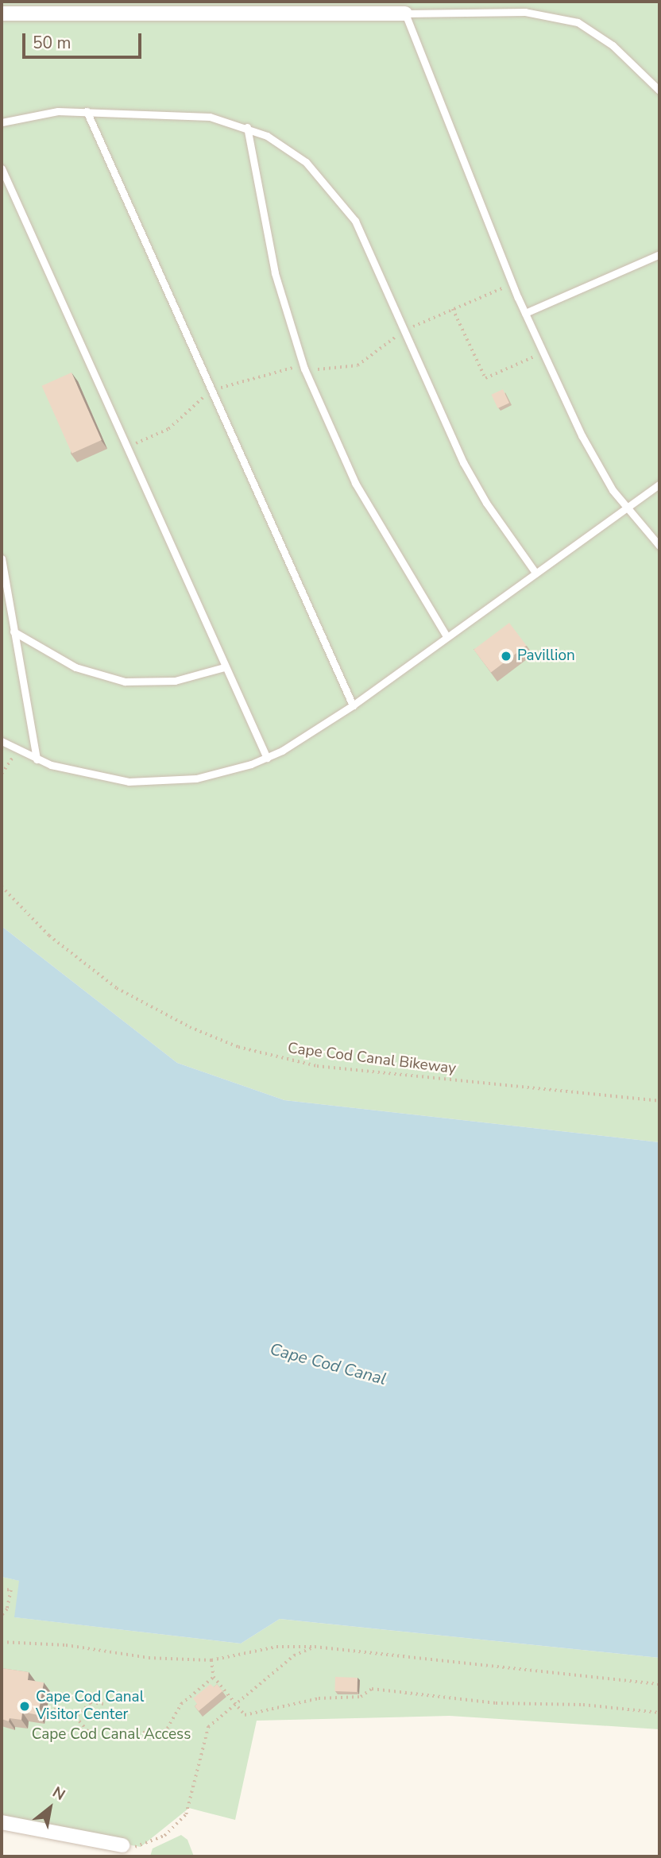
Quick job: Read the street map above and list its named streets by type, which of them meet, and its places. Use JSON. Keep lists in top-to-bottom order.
{
  "streets": {
    "path": ["Cape Cod Canal Bikeway"]
  },
  "water": ["Cape Cod Canal"],
  "parks": ["Cape Cod Canal Access"],
  "places": ["Pavillion", "Cape Cod Canal Visitor Center"],
  "scale_bar": "50 m",
  "north": "top right"
}
